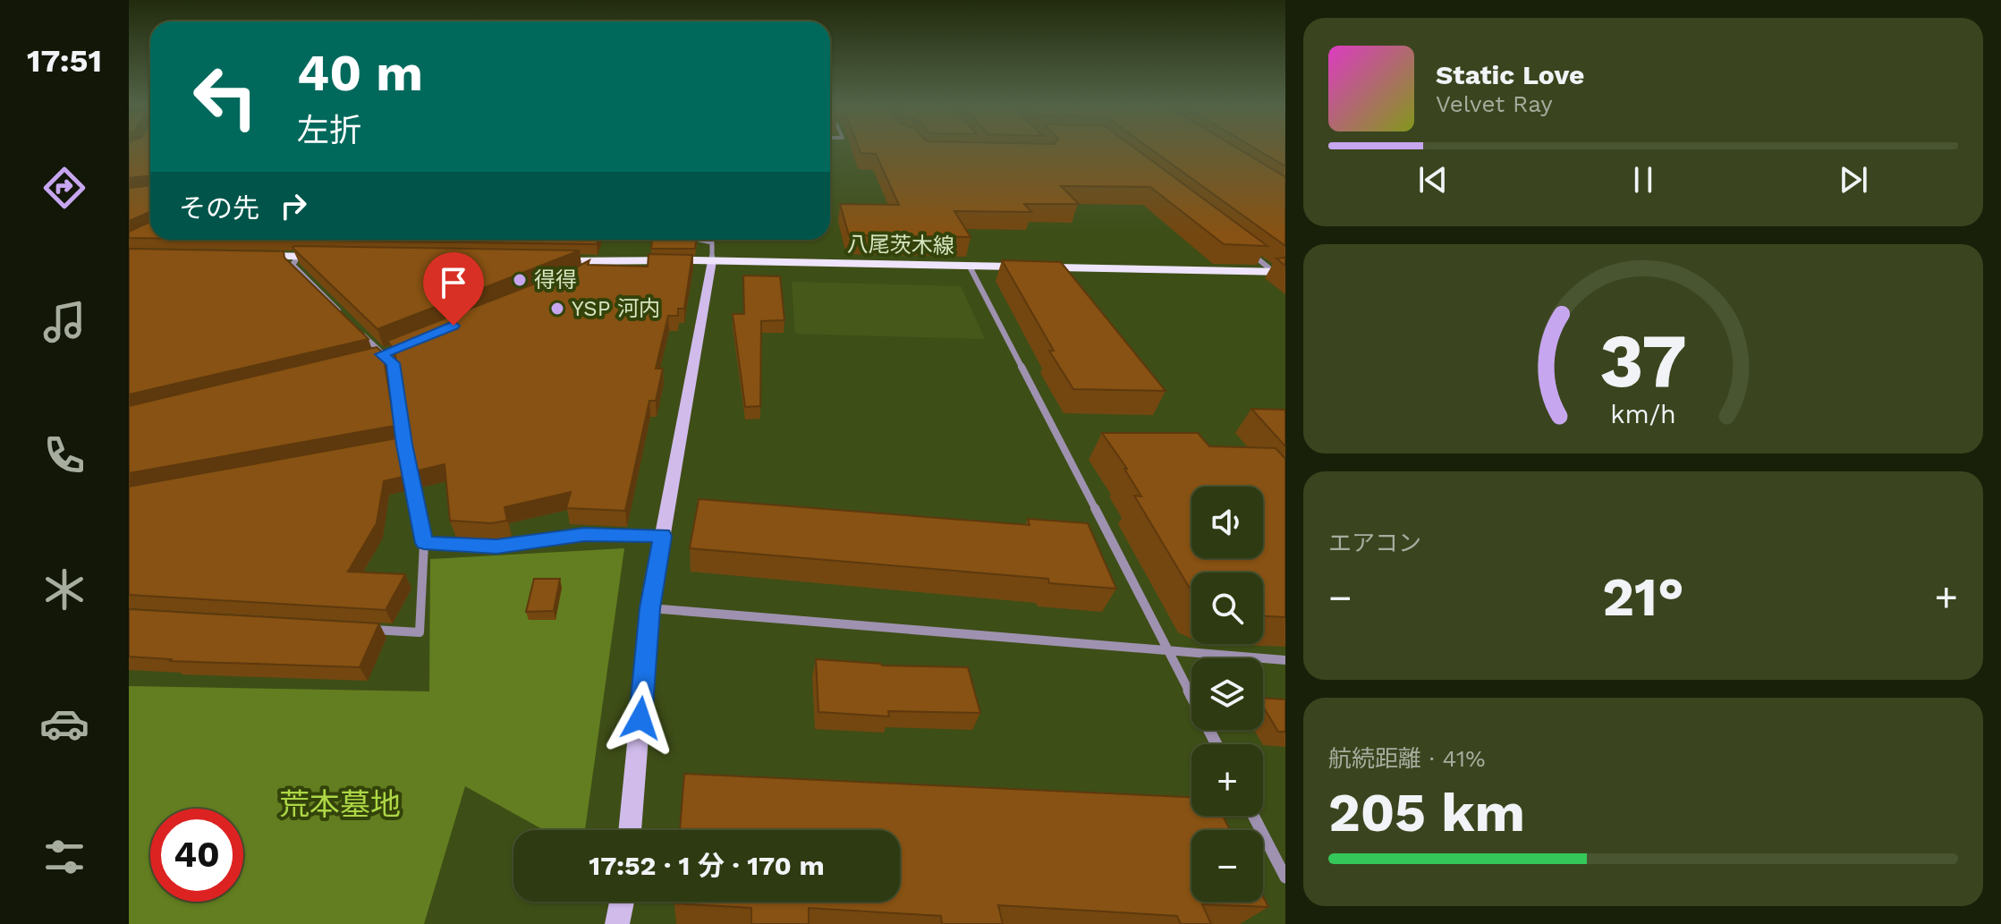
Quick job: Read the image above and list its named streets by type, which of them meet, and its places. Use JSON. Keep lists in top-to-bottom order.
{
  "streets": {
    "main road": ["八尾茨木線"]
  },
  "parks": ["荒本墓地"],
  "places": ["得得", "YSP 河内"],
  "page": {
    "tabs": "17:51",
    "turn": ["40 m", "左折"],
    "song": ["Static Love", "Velvet Ray"],
    "then": "その先",
    "tile": [
      "エアコン",
      ["航続距離 · 41%", "205 km"]
    ],
    "map_buttons": ["+", "−"],
    "heat": ["−", "21°", "+"],
    "limit": "40",
    "trip": "17:52 · 1 分 · 170 m",
    "gauge": ["37", "km/h"]
  }
}
